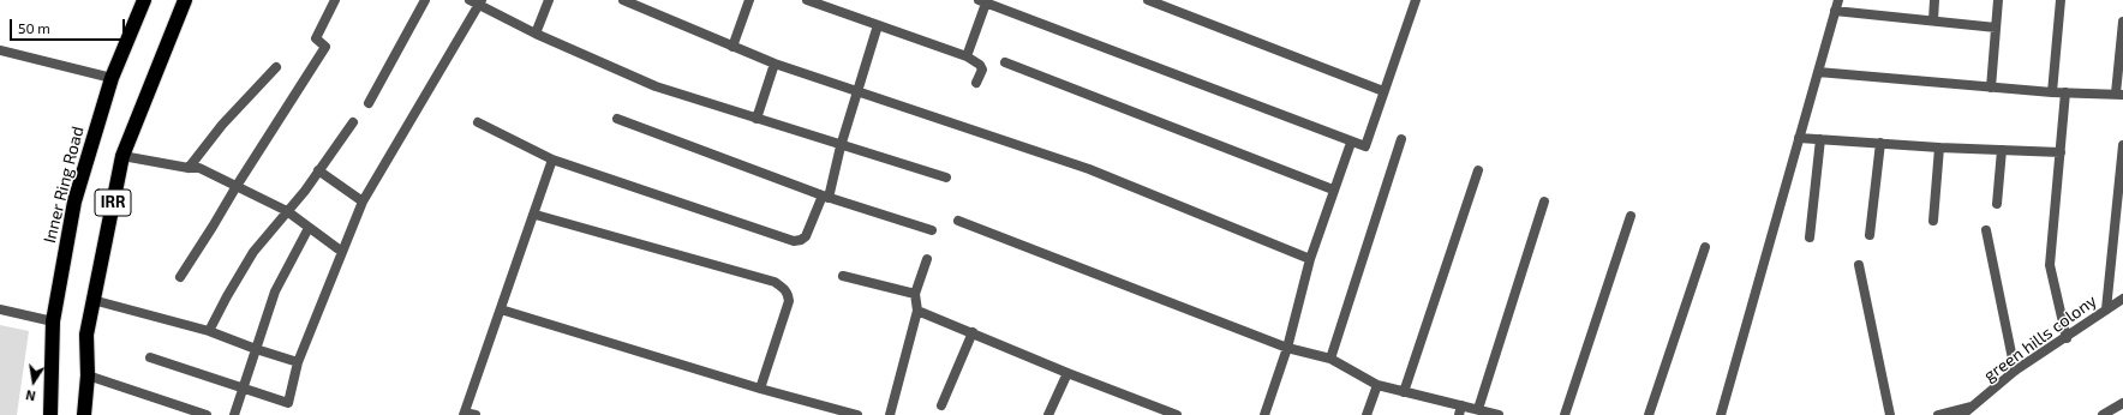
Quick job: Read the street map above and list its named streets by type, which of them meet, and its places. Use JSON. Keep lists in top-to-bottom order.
{
  "streets": {
    "highway": ["Inner Ring Road", "IRR"],
    "street": ["green hills colony"]
  },
  "scale_bar": "50 m",
  "north": "bottom"
}
